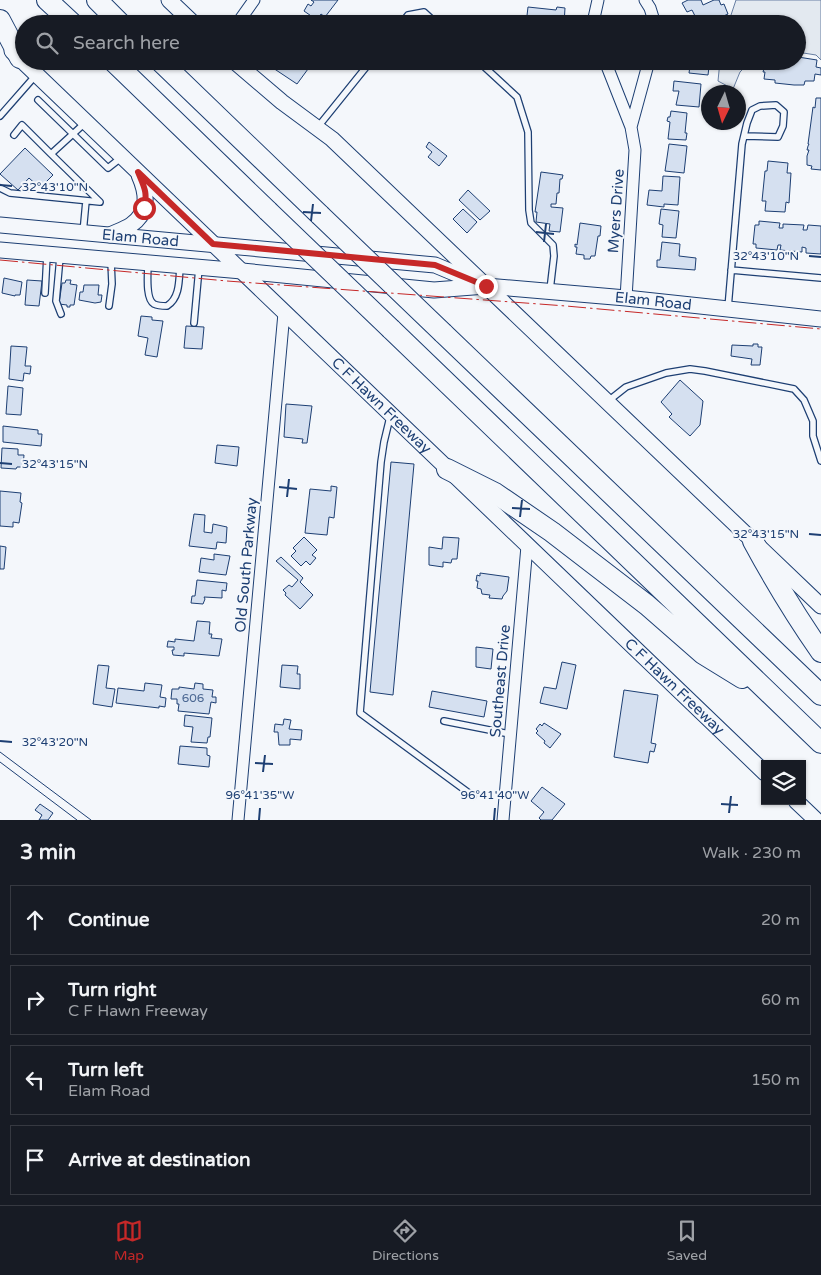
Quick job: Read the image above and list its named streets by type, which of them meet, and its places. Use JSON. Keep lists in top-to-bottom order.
{
  "streets": {
    "main road": ["Elam Road", "C F Hawn Freeway"],
    "street": ["Myers Drive", "Old South Parkway", "Southeast Drive"]
  },
  "crossings": [
    ["Myers Drive", "Elam Road"],
    ["Elam Road", "C F Hawn Freeway"],
    ["C F Hawn Freeway", "Old South Parkway"],
    ["C F Hawn Freeway", "Southeast Drive"]
  ],
  "house_numbers": ["606"],
  "north": "bottom",
  "page": {
    "search": "Search here",
    "heading": ["3 min", "Walk · 230 m"],
    "list": [
      ["Continue", "20 m"],
      ["Turn right", "C F Hawn Freeway", "60 m"],
      ["Turn left", "Elam Road", "150 m"],
      "Arrive at destination"
    ],
    "nav": ["Map", "Directions", "Saved"]
  },
  "coordinates": [
    "32°43'10\"N",
    "32°43'15\"N",
    "32°43'20\"N",
    "96°41'35\"W",
    "96°41'40\"W"
  ]
}
